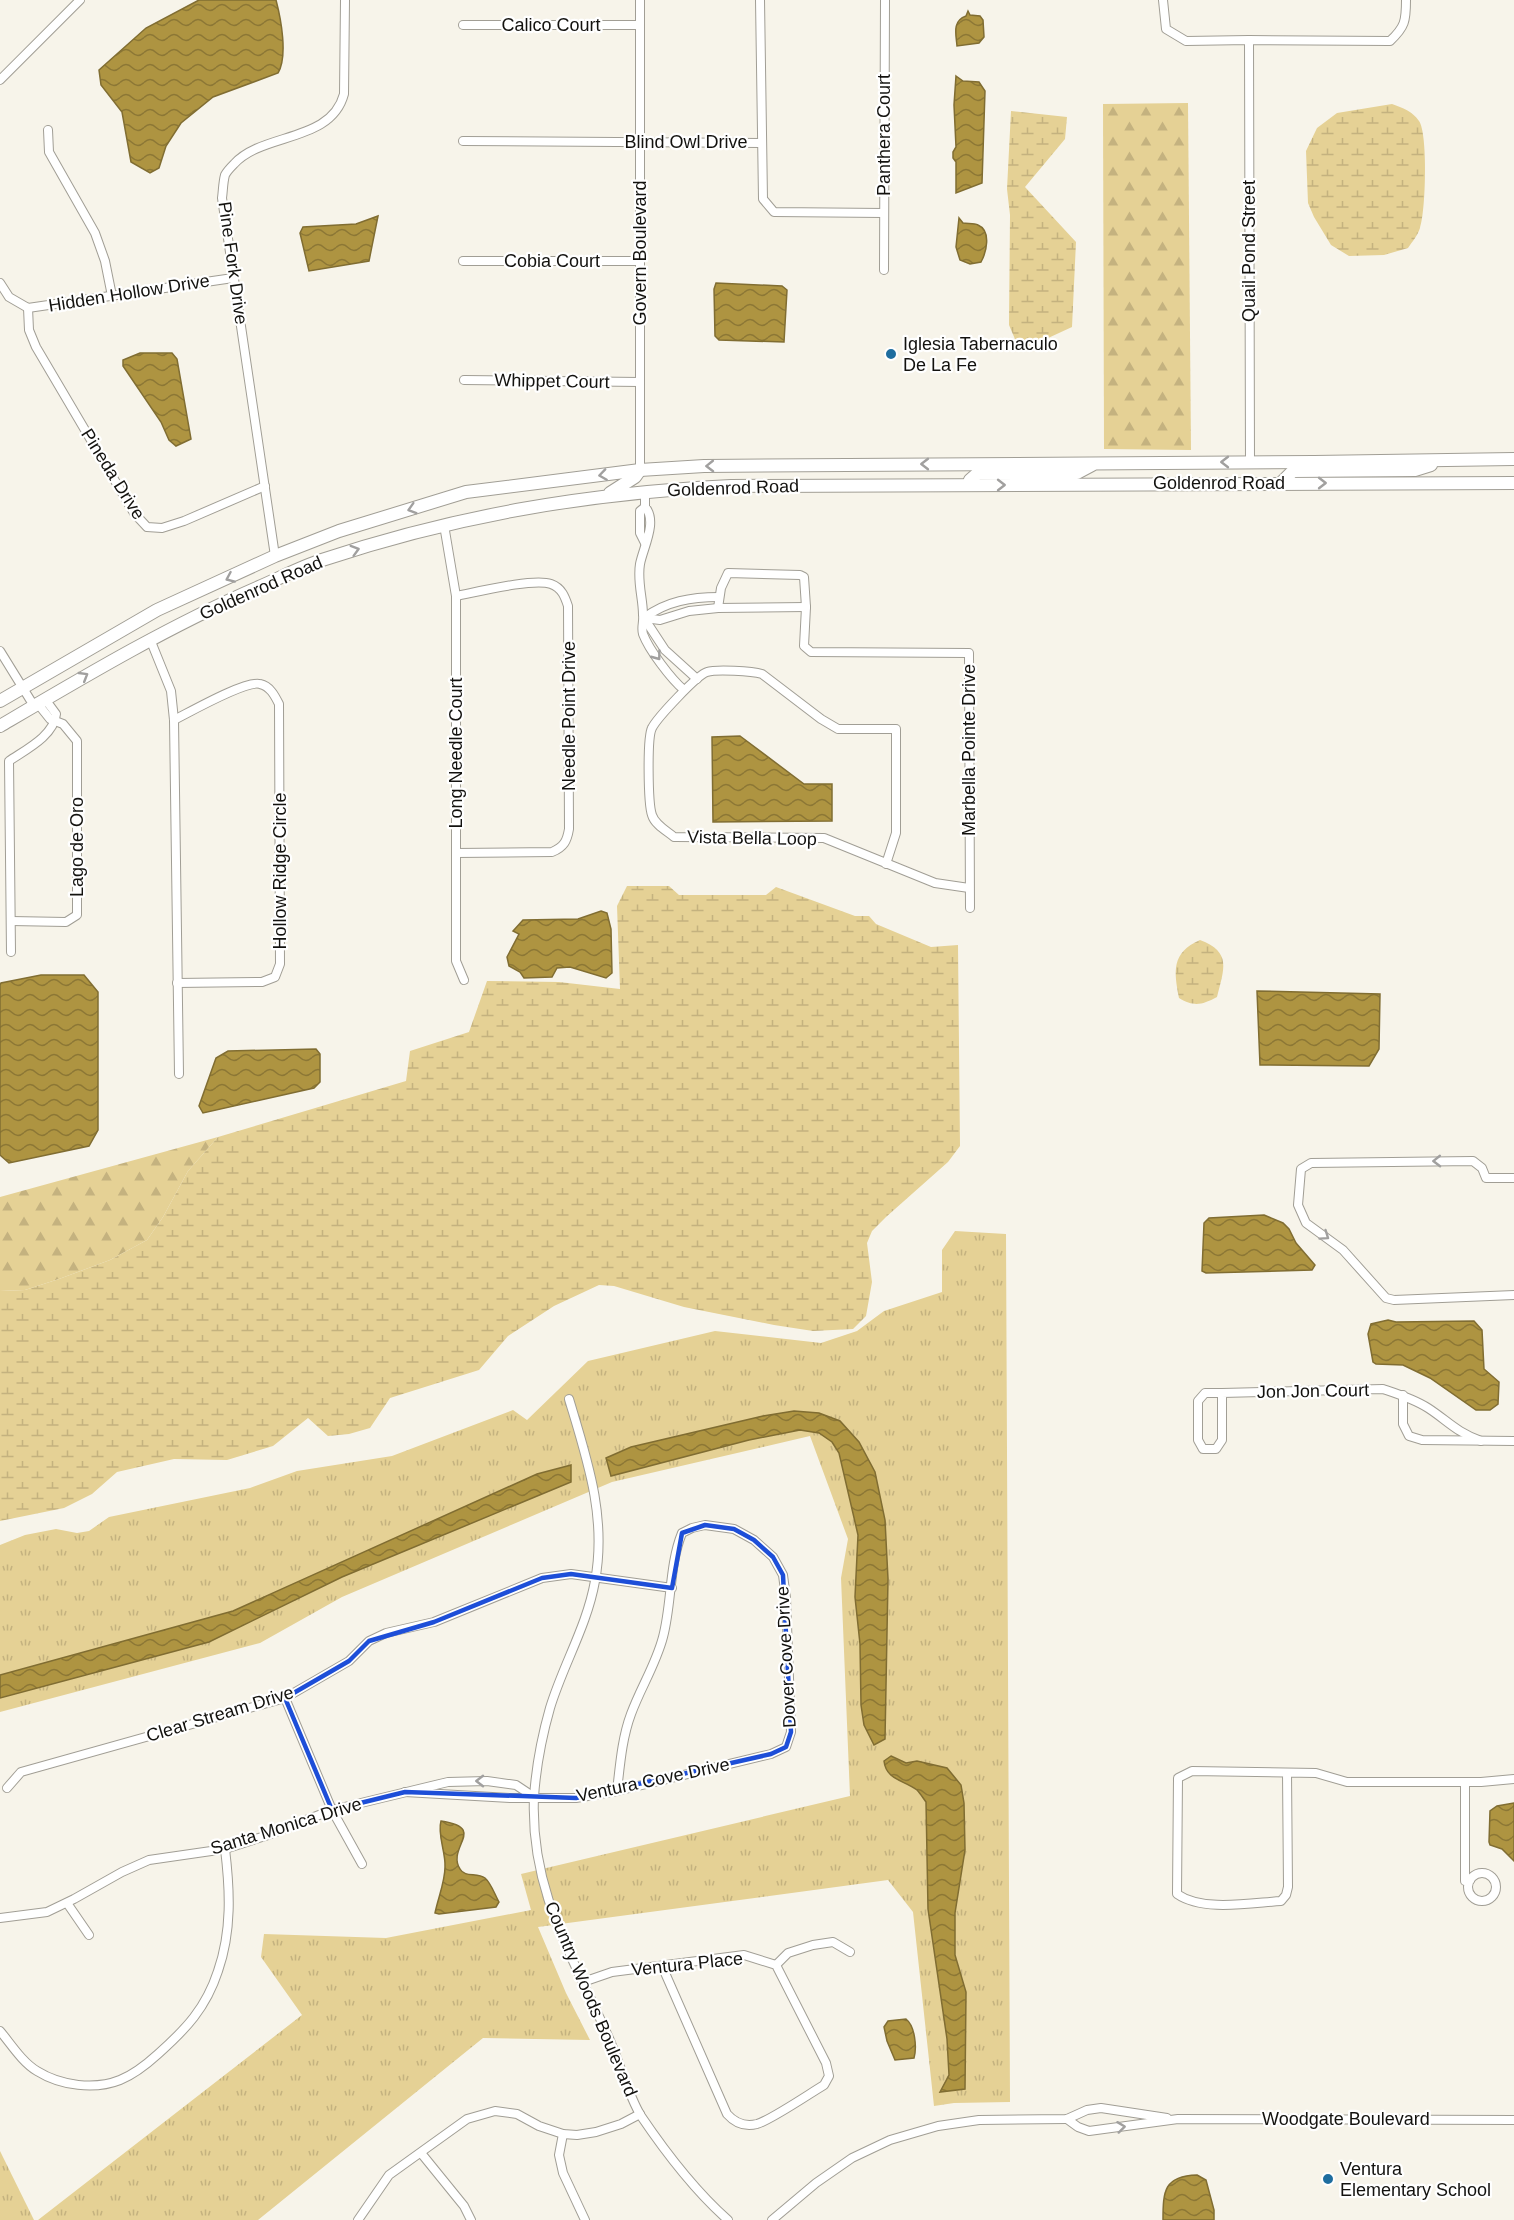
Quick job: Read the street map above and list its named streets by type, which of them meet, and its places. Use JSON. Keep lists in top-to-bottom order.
{
  "streets": {
    "main road": ["Goldenrod Road"],
    "street": [
      "Calico Court",
      "Panthera Court",
      "Blind Owl Drive",
      "Quail Pond Street",
      "Govern Boulevard",
      "Cobia Court",
      "Pine Fork Drive",
      "Hidden Hollow Drive",
      "Whippet Court",
      "Pineda Drive",
      "Needle Point Drive",
      "Marbella Pointe Drive",
      "Long Needle Court",
      "Vista Bella Loop",
      "Lago de Oro",
      "Hollow Ridge Circle",
      "Jon Jon Court",
      "Dover Cove Drive",
      "Clear Stream Drive",
      "Ventura Cove Drive",
      "Santa Monica Drive",
      "Ventura Place",
      "Country Woods Boulevard",
      "Woodgate Boulevard"
    ]
  },
  "crossings": [
    ["Calico Court", "Govern Boulevard"],
    ["Panthera Court", "Blind Owl Drive"],
    ["Blind Owl Drive", "Govern Boulevard"],
    ["Quail Pond Street", "Goldenrod Road"],
    ["Govern Boulevard", "Cobia Court"],
    ["Govern Boulevard", "Whippet Court"],
    ["Govern Boulevard", "Goldenrod Road"],
    ["Pine Fork Drive", "Hidden Hollow Drive"],
    ["Pine Fork Drive", "Pineda Drive"],
    ["Pine Fork Drive", "Goldenrod Road"],
    ["Hidden Hollow Drive", "Pineda Drive"],
    ["Goldenrod Road", "Long Needle Court"],
    ["Goldenrod Road", "Lago de Oro"],
    ["Needle Point Drive", "Long Needle Court"],
    ["Marbella Pointe Drive", "Vista Bella Loop"],
    ["Dover Cove Drive", "Clear Stream Drive"],
    ["Dover Cove Drive", "Ventura Cove Drive"],
    ["Clear Stream Drive", "Country Woods Boulevard"],
    ["Ventura Cove Drive", "Santa Monica Drive"],
    ["Ventura Cove Drive", "Country Woods Boulevard"],
    ["Santa Monica Drive", "Country Woods Boulevard"],
    ["Ventura Place", "Country Woods Boulevard"]
  ],
  "places": ["Iglesia Tabernaculo De La Fe", "Ventura Elementary School"]
}
